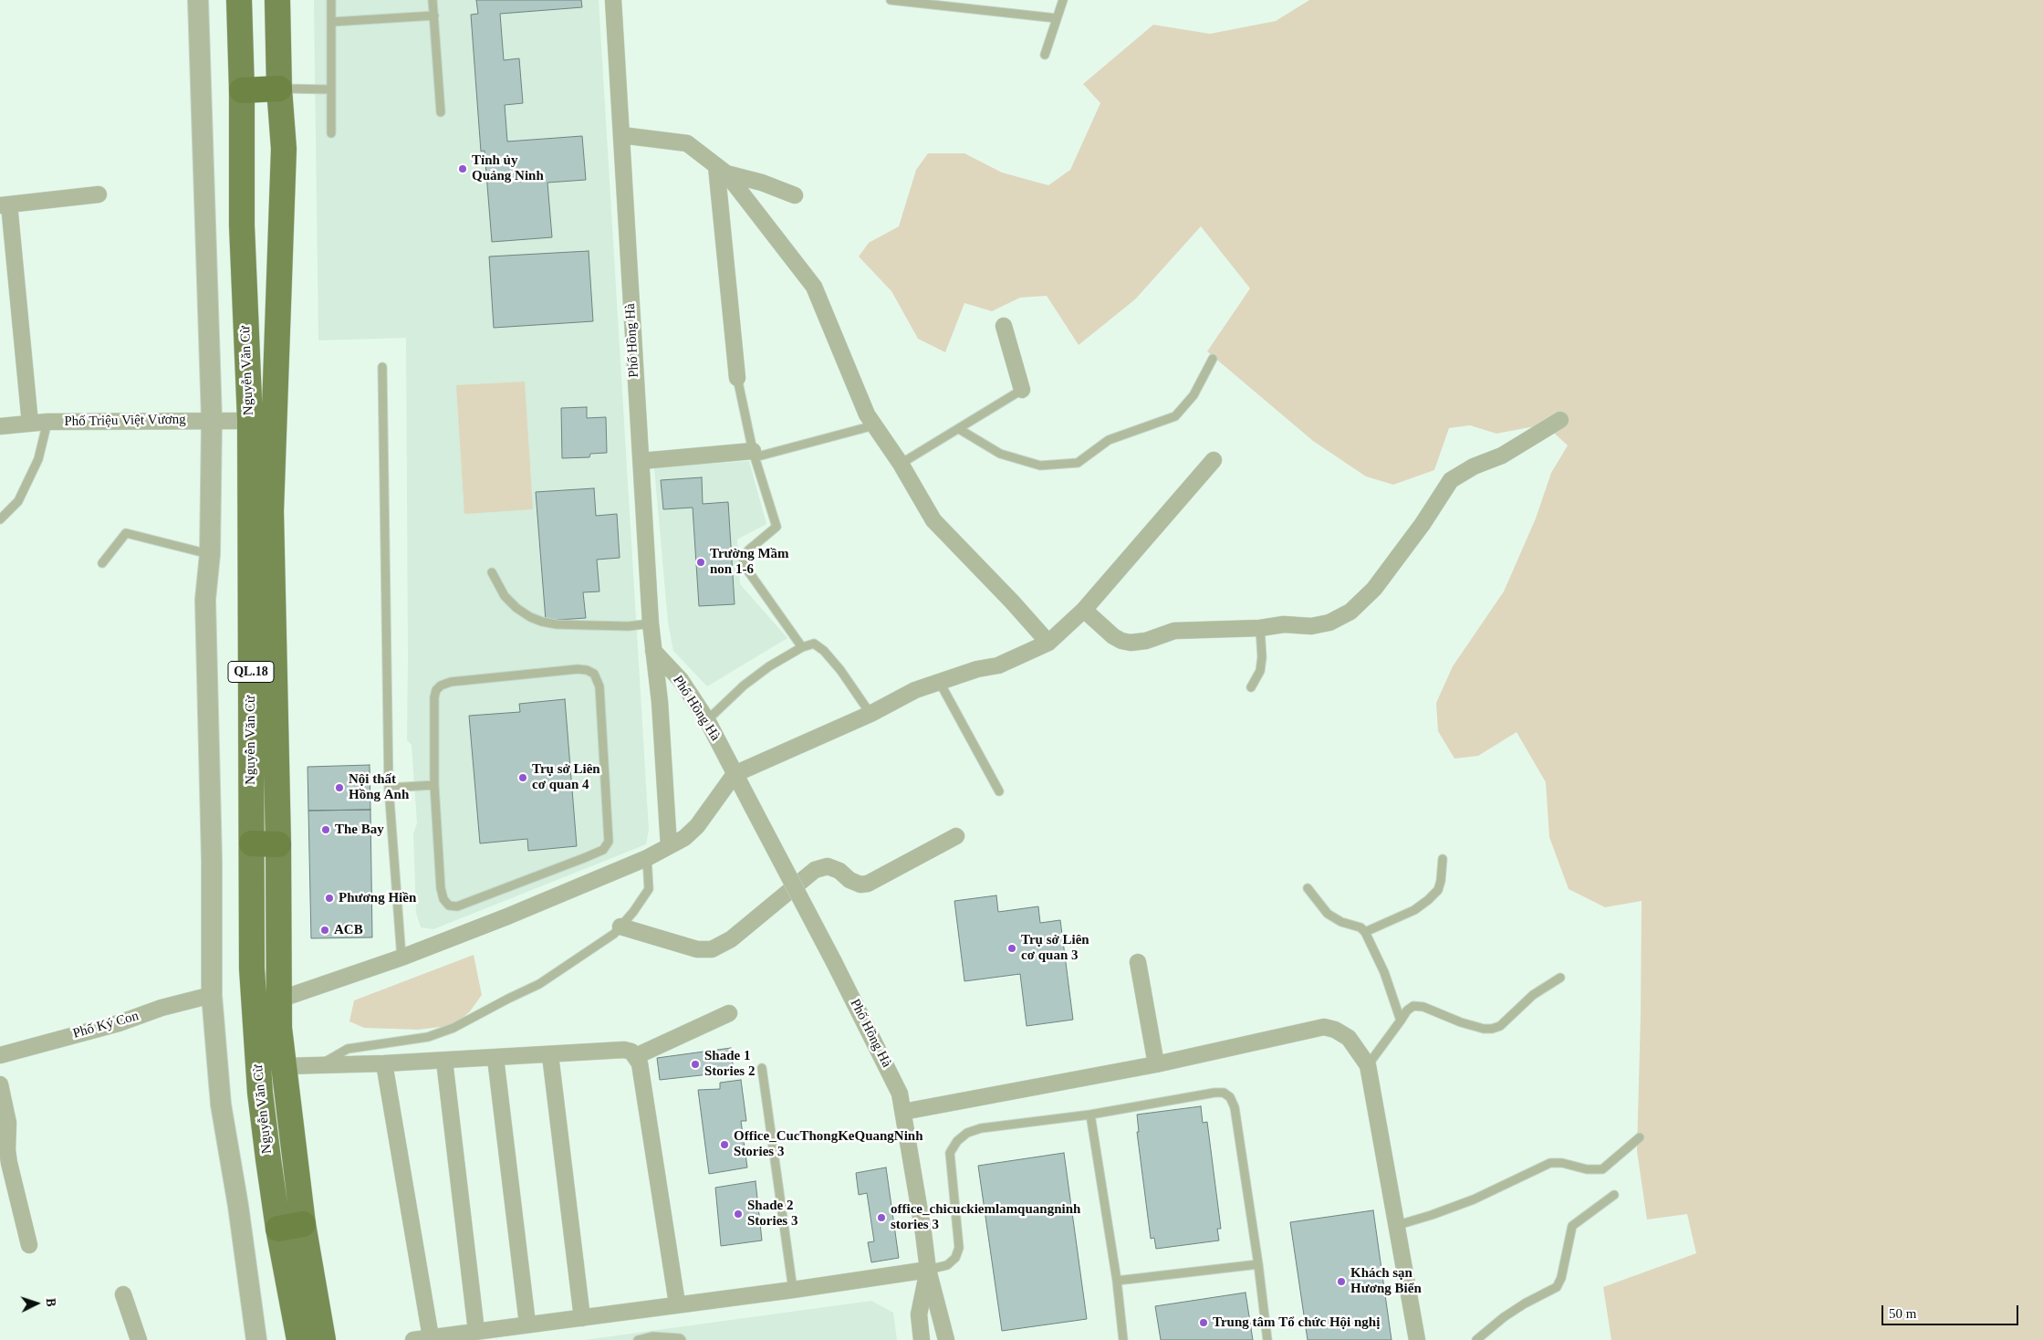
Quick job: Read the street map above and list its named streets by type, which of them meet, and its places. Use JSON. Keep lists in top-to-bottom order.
{
  "streets": {
    "main road": ["Nguyễn Văn Cừ", "QL.18"],
    "street": ["Phố Hồng Hà", "Phố Triệu Việt Vương", "Phố Ký Con"]
  },
  "crossings": [
    ["Nguyễn Văn Cừ", "Phố Triệu Việt Vương"]
  ],
  "places": [
    "Tỉnh ủy Quảng Ninh",
    "Trường Mầm non 1-6",
    "Trụ sở Liên cơ quan 4",
    "Nội thất Hồng Anh",
    "The Bay",
    "Phương Hiền",
    "ACB",
    "Trụ sở Liên cơ quan 3",
    "Shade 1 Stories 2",
    "Office_CucThongKeQuangNinh Stories 3",
    "Shade 2 Stories 3",
    "office_chicuckiemlamquangninh stories 3",
    "Khách sạn Hương Biển",
    "Trung tâm Tổ chức Hội nghị"
  ],
  "scale_bar": "50 m",
  "north": "right"
}
